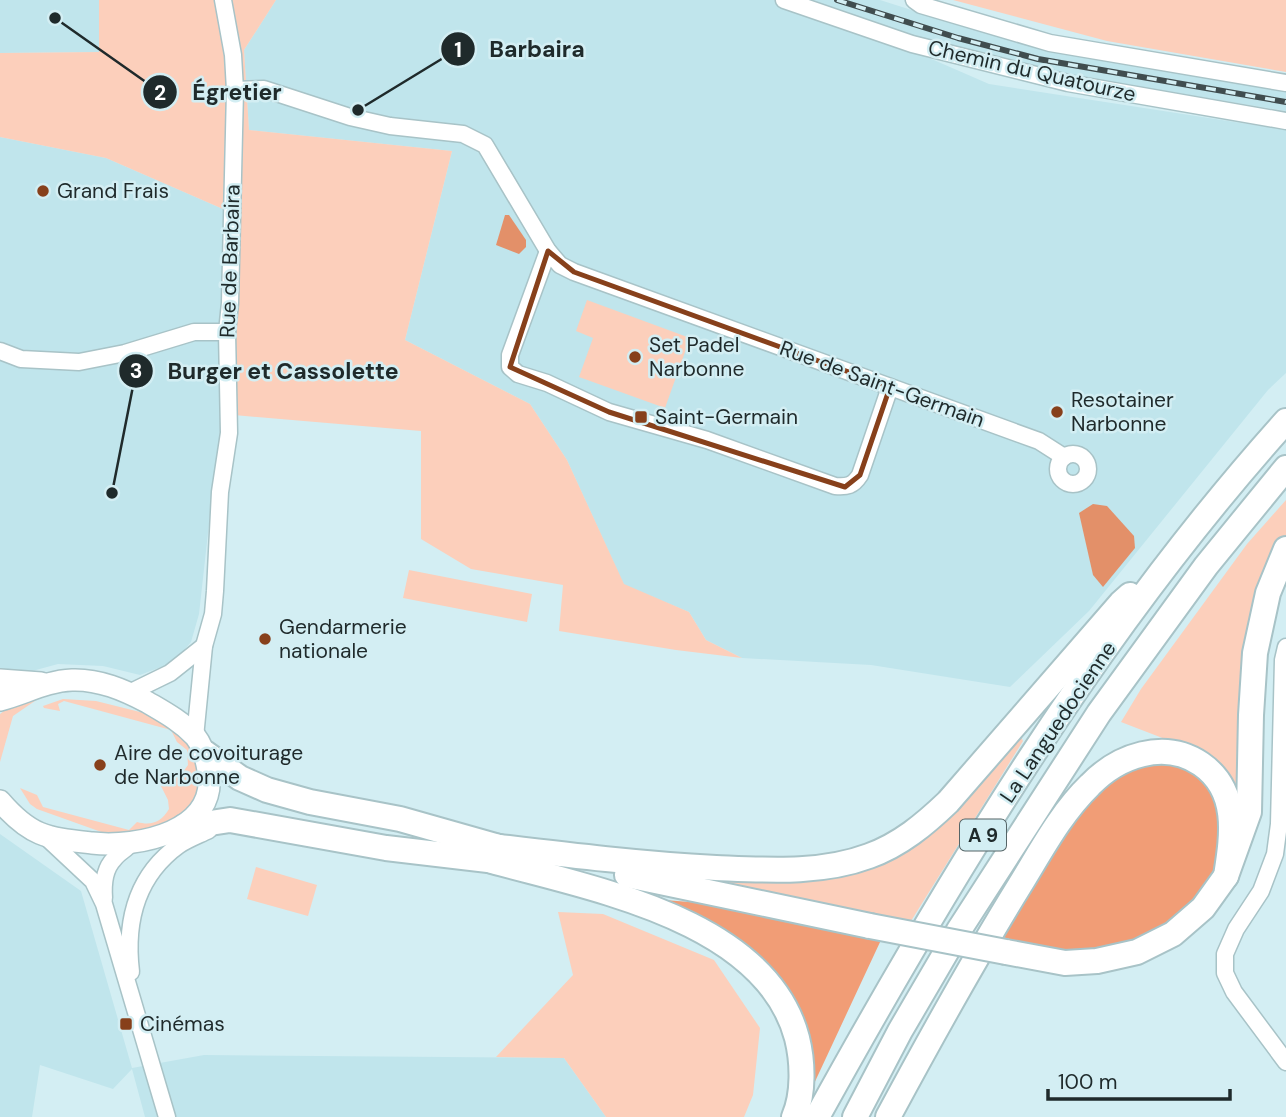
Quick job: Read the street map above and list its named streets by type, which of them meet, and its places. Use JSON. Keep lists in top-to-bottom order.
{
  "streets": {
    "highway": ["La Languedocienne", "A 9"],
    "street": ["Chemin du Quatourze", "Rue de Barbaira", "Rue de Saint-Germain"]
  },
  "crossings": [
    ["Rue de Barbaira", "Rue de Saint-Germain"]
  ],
  "places": {
    "other": [
      "Égretier",
      "Barbaira",
      "Grand Frais",
      "Set Padel Narbonne",
      "Resotainer Narbonne",
      "Burger et Cassolette",
      "Gendarmerie nationale",
      "Aire de covoiturage de Narbonne"
    ],
    "transit": ["Saint-Germain", "Cinémas"]
  },
  "scale_bar": "100 m"
}
